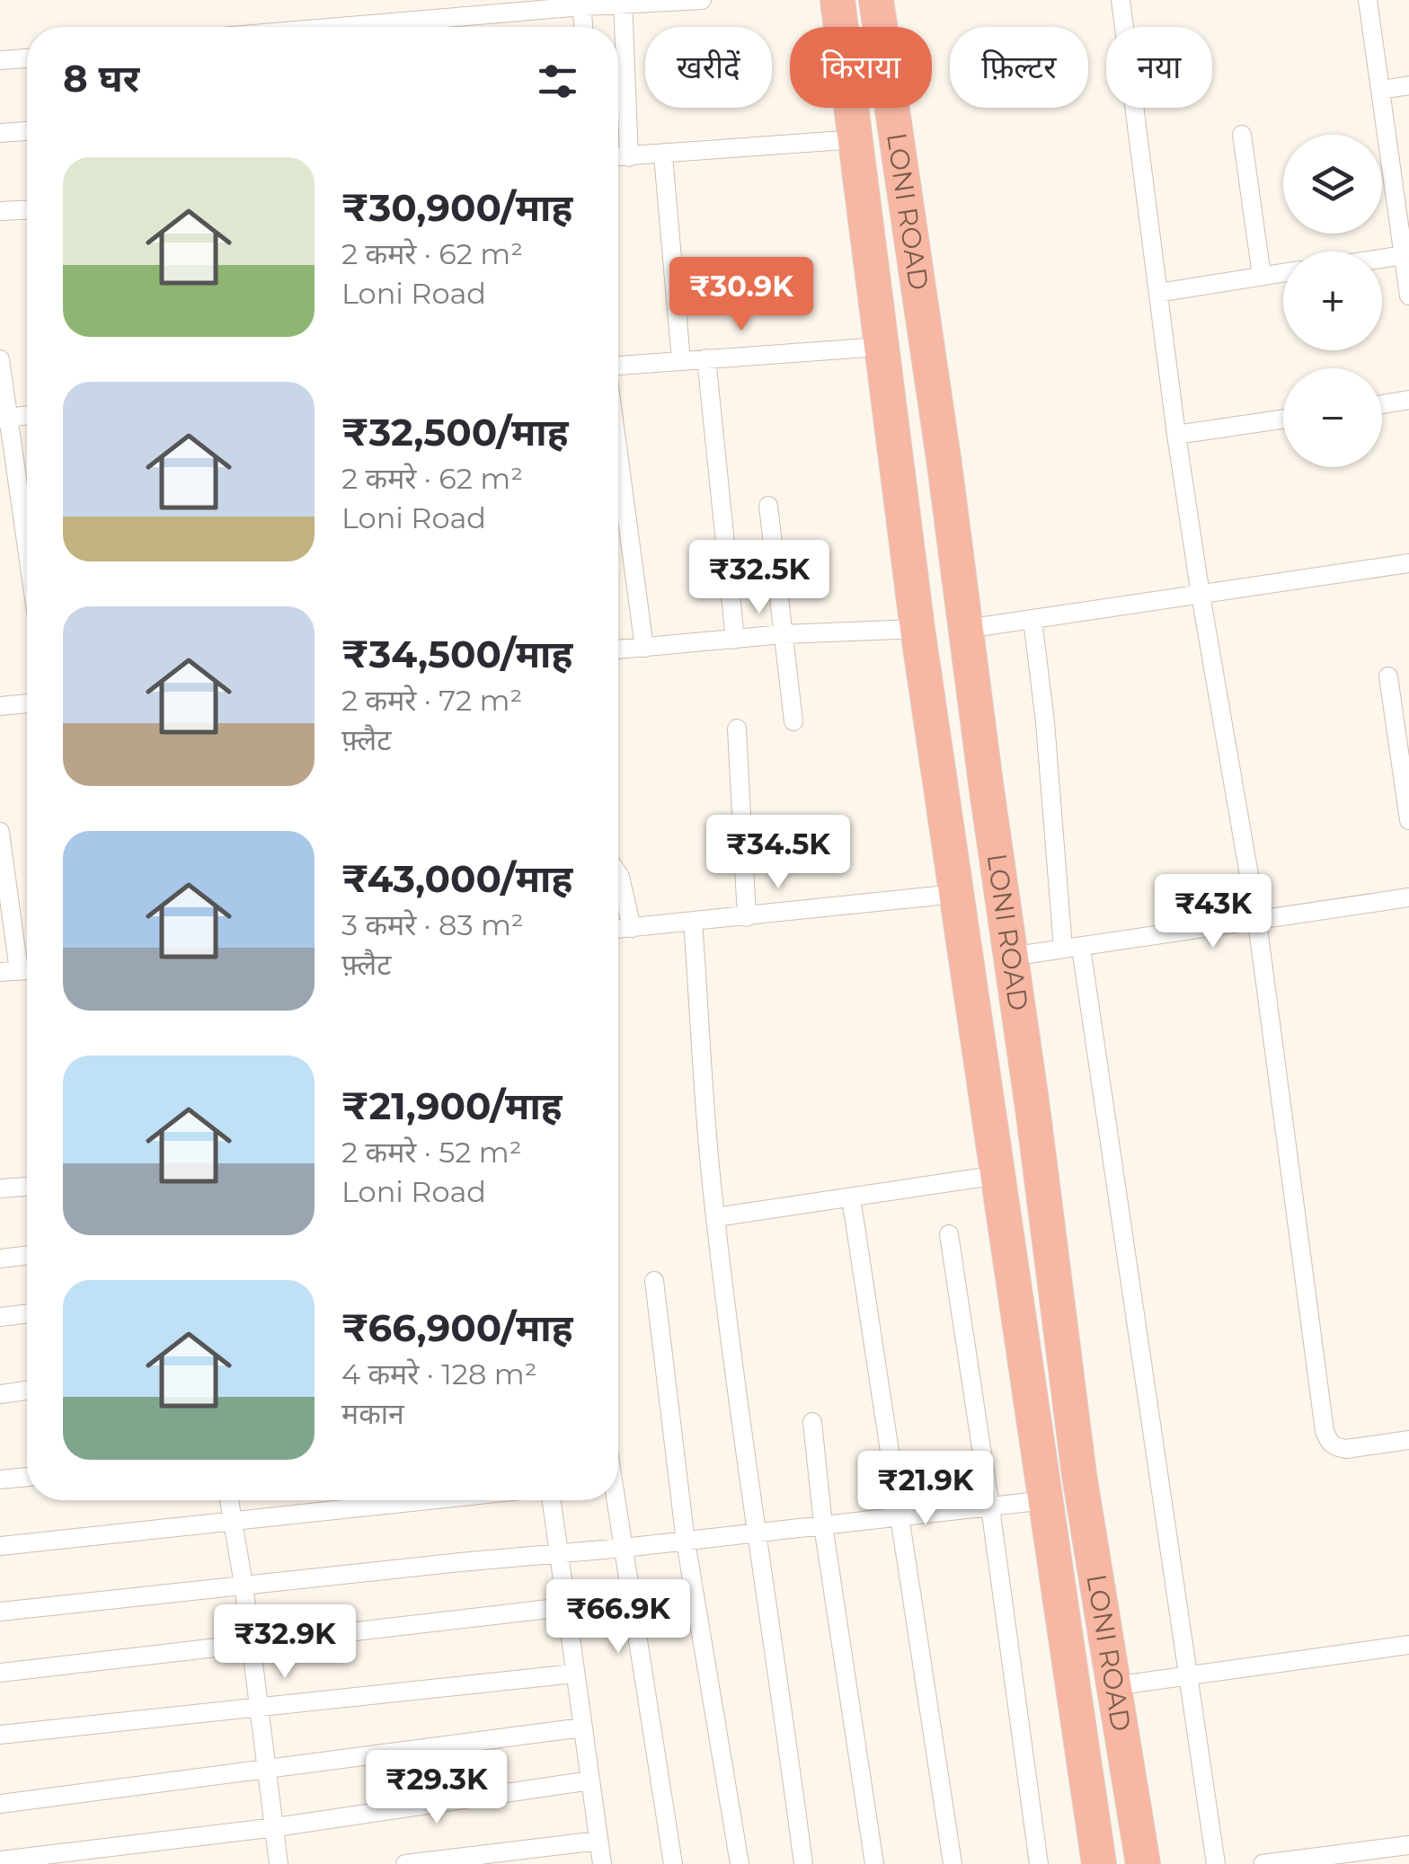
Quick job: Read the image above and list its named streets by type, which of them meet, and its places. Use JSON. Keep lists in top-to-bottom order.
{
  "streets": {
    "highway": ["LONI ROAD"]
  },
  "page": {
    "chip": [
      "खरीदें",
      "किराया",
      "फ़िल्टर",
      "नया"
    ],
    "heading": "8 घर",
    "map_buttons": ["+", "−"],
    "list": [
      {
        "name": "₹30,900/माह",
        "note": "2 कमरे · 62 m² · Loni Road"
      },
      {
        "name": "₹32,500/माह",
        "note": "2 कमरे · 62 m² · Loni Road"
      },
      {
        "name": "₹34,500/माह",
        "note": "2 कमरे · 72 m² · फ़्लैट"
      },
      {
        "name": "₹43,000/माह",
        "note": "3 कमरे · 83 m² · फ़्लैट"
      },
      {
        "name": "₹21,900/माह",
        "note": "2 कमरे · 52 m² · Loni Road"
      },
      {
        "name": "₹66,900/माह",
        "note": "4 कमरे · 128 m² · मकान"
      }
    ],
    "price": [
      "₹30.9K",
      "₹32.5K",
      "₹34.5K",
      "₹43K",
      "₹21.9K",
      "₹66.9K",
      "₹32.9K",
      "₹29.3K"
    ]
  }
}
